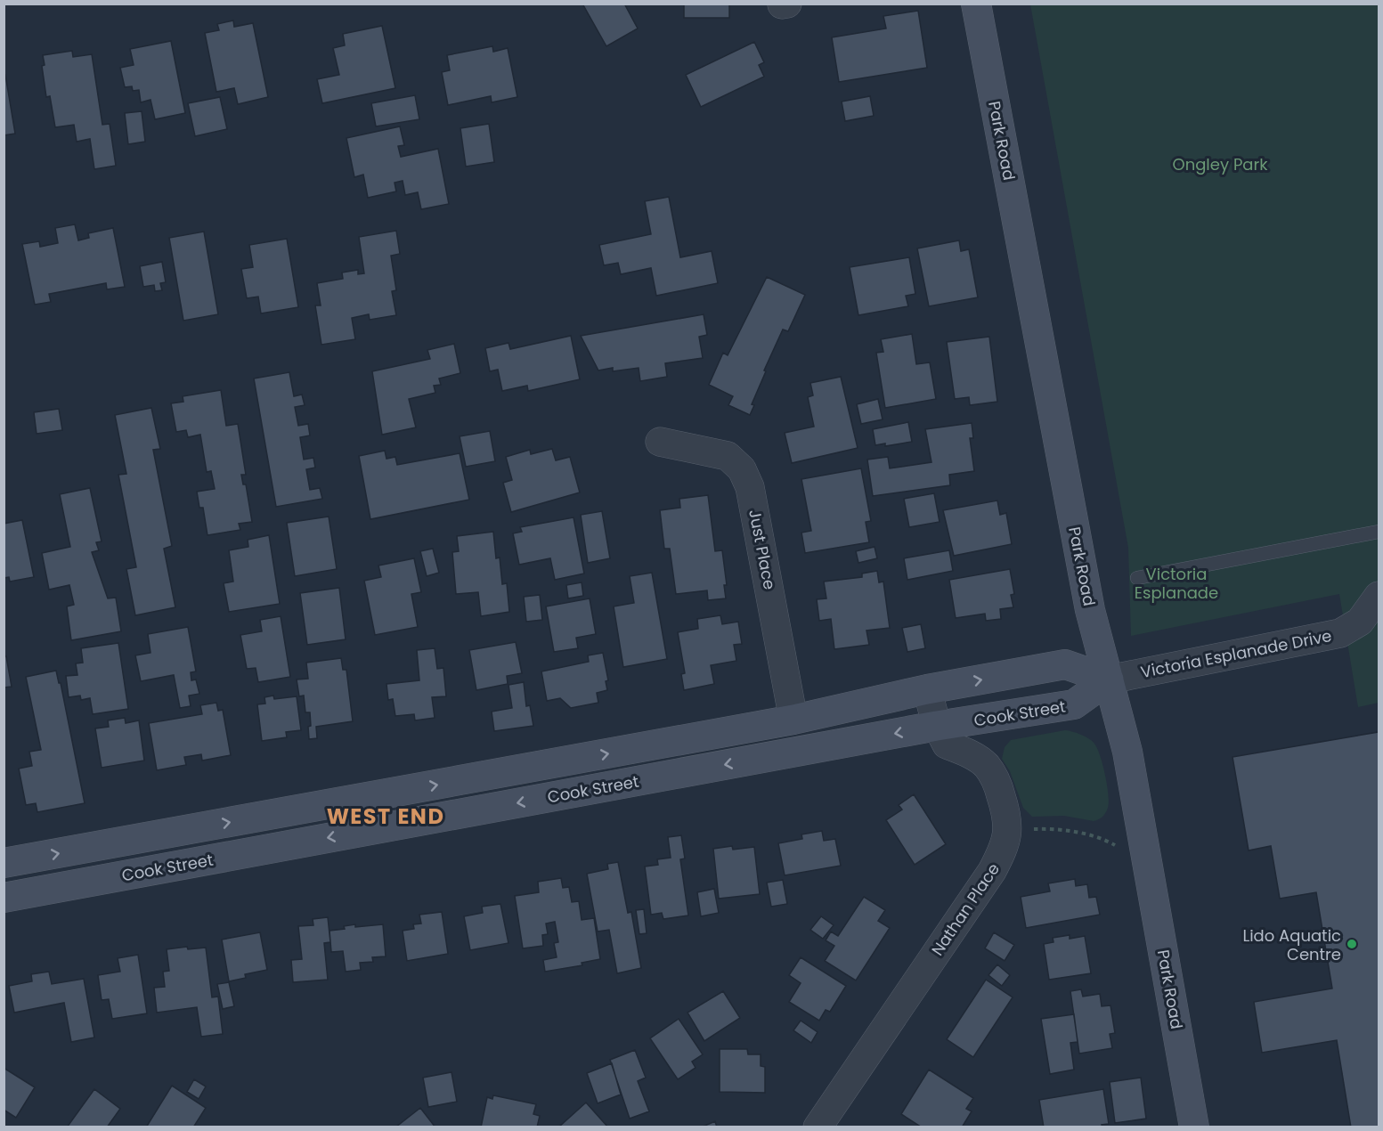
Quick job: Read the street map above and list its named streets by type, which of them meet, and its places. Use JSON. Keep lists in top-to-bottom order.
{
  "streets": {
    "street": [
      "Park Road",
      "Just Place",
      "Victoria Esplanade Drive",
      "Cook Street",
      "Nathan Place"
    ]
  },
  "crossings": [
    ["Park Road", "Victoria Esplanade Drive"],
    ["Park Road", "Cook Street"],
    ["Just Place", "Cook Street"],
    ["Victoria Esplanade Drive", "Cook Street"],
    ["Cook Street", "Nathan Place"]
  ],
  "districts": ["WEST END"],
  "parks": ["Ongley Park", "Victoria Esplanade"],
  "places": ["Lido Aquatic Centre"]
}
